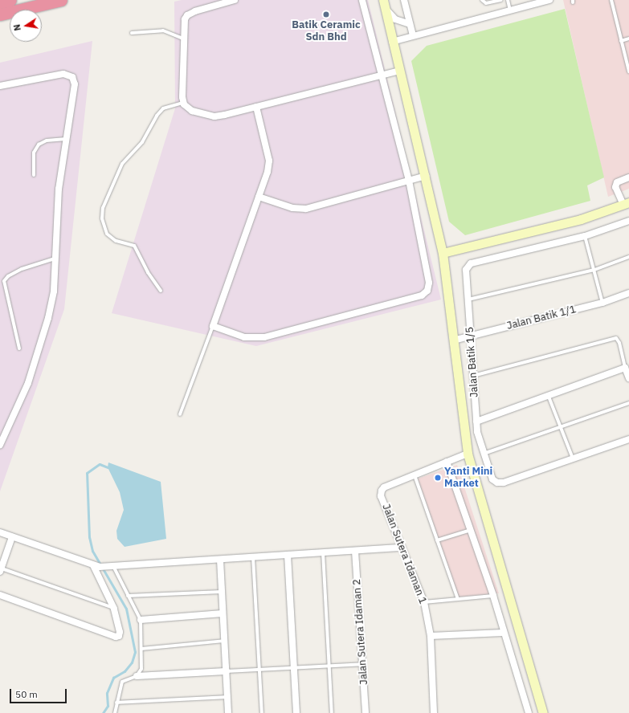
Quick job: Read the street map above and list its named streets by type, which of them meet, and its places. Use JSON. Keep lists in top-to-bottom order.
{
  "streets": {
    "street": [
      "Jalan Batik 1/1",
      "Jalan Batik 1/5",
      "Jalan Sutera Idaman 1",
      "Jalan Sutera Idaman 2"
    ]
  },
  "crossings": [
    ["Jalan Batik 1/1", "Jalan Batik 1/5"]
  ],
  "places": ["Batik Ceramic Sdn Bhd", "Yanti Mini Market"],
  "scale_bar": "50 m",
  "north": "left"
}
